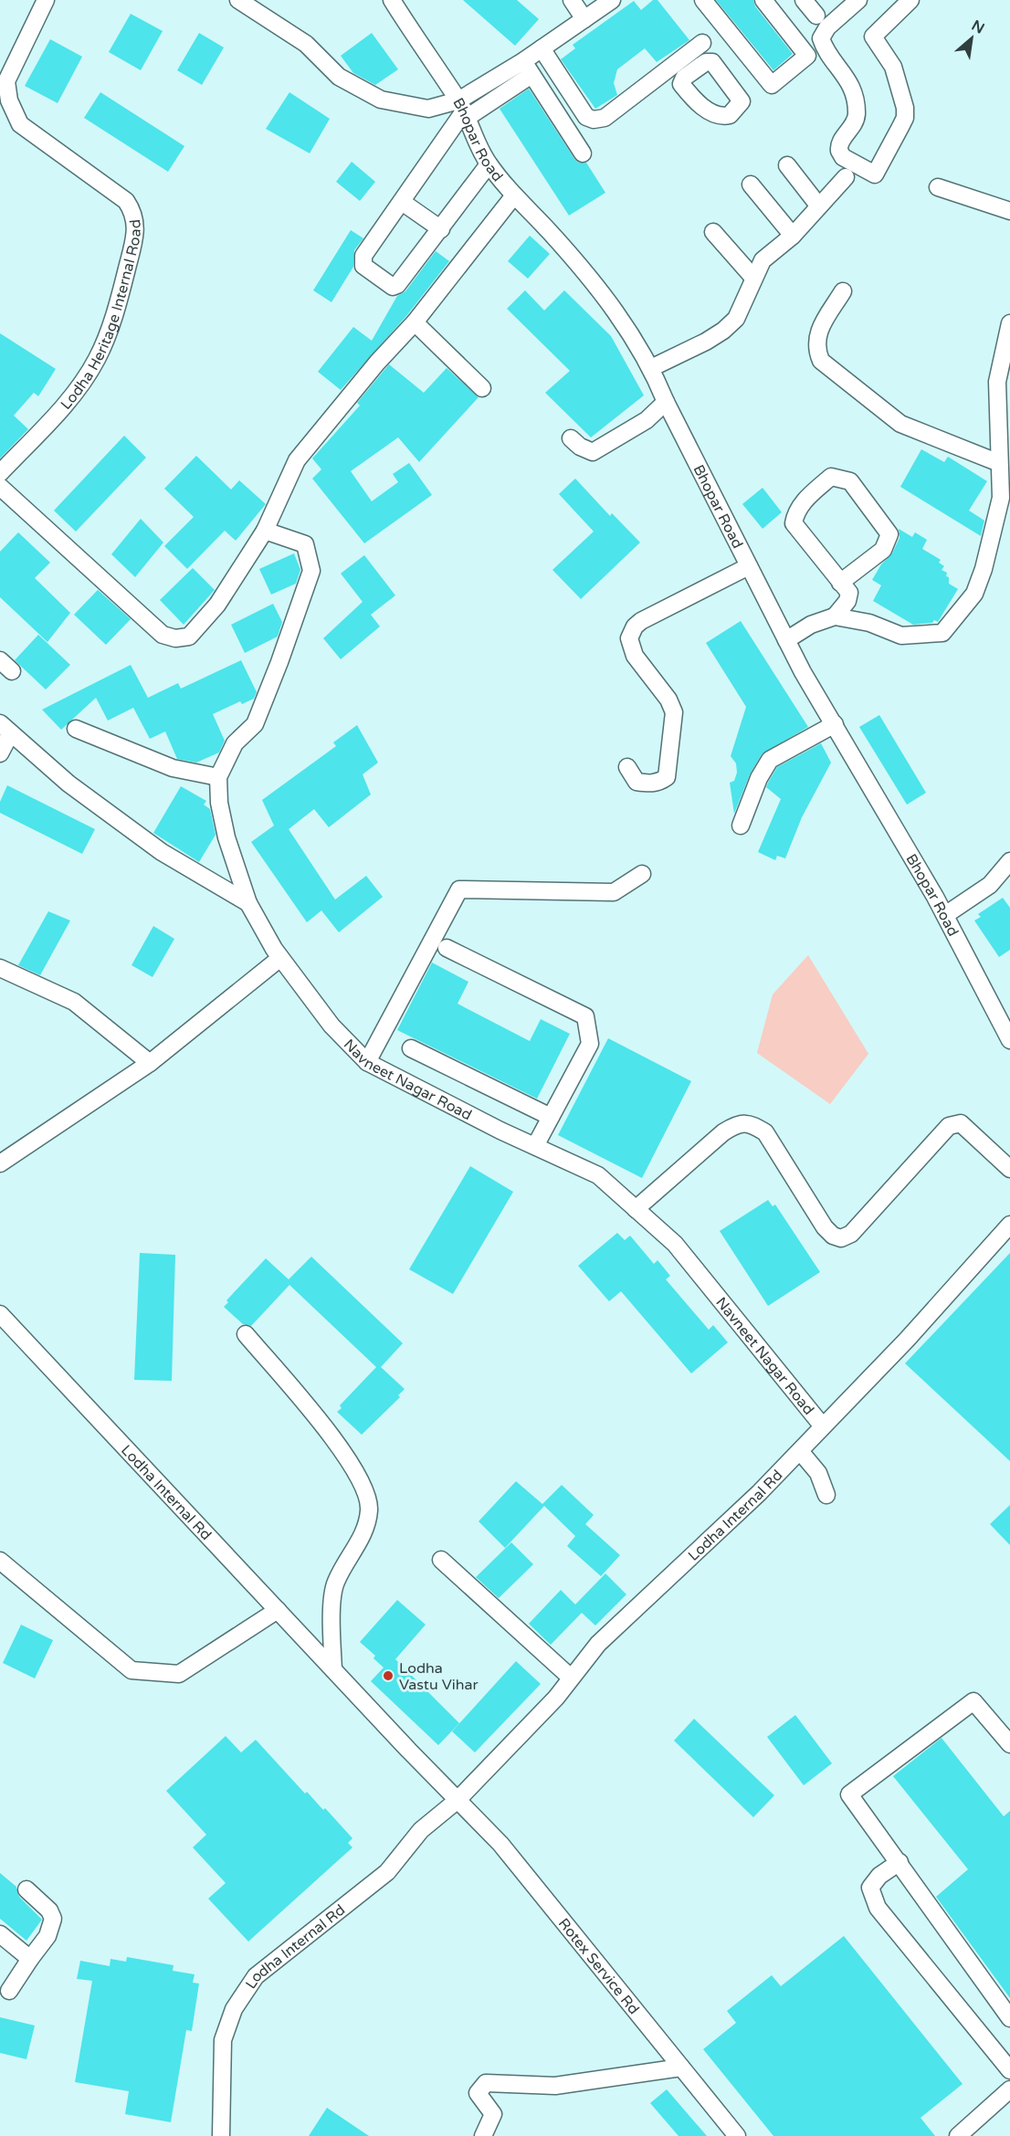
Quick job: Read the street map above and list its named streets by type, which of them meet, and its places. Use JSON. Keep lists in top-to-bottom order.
{
  "streets": {
    "street": [
      "Bhopar Road",
      "Lodha Heritage Internal Road",
      "Navneet Nagar Road",
      "Lodha Internal Rd",
      "Rotex Service Rd"
    ]
  },
  "crossings": [
    ["Navneet Nagar Road", "Lodha Internal Rd"],
    ["Lodha Internal Rd", "Rotex Service Rd"]
  ],
  "places": ["Lodha Vastu Vihar"],
  "north": "top right"
}
